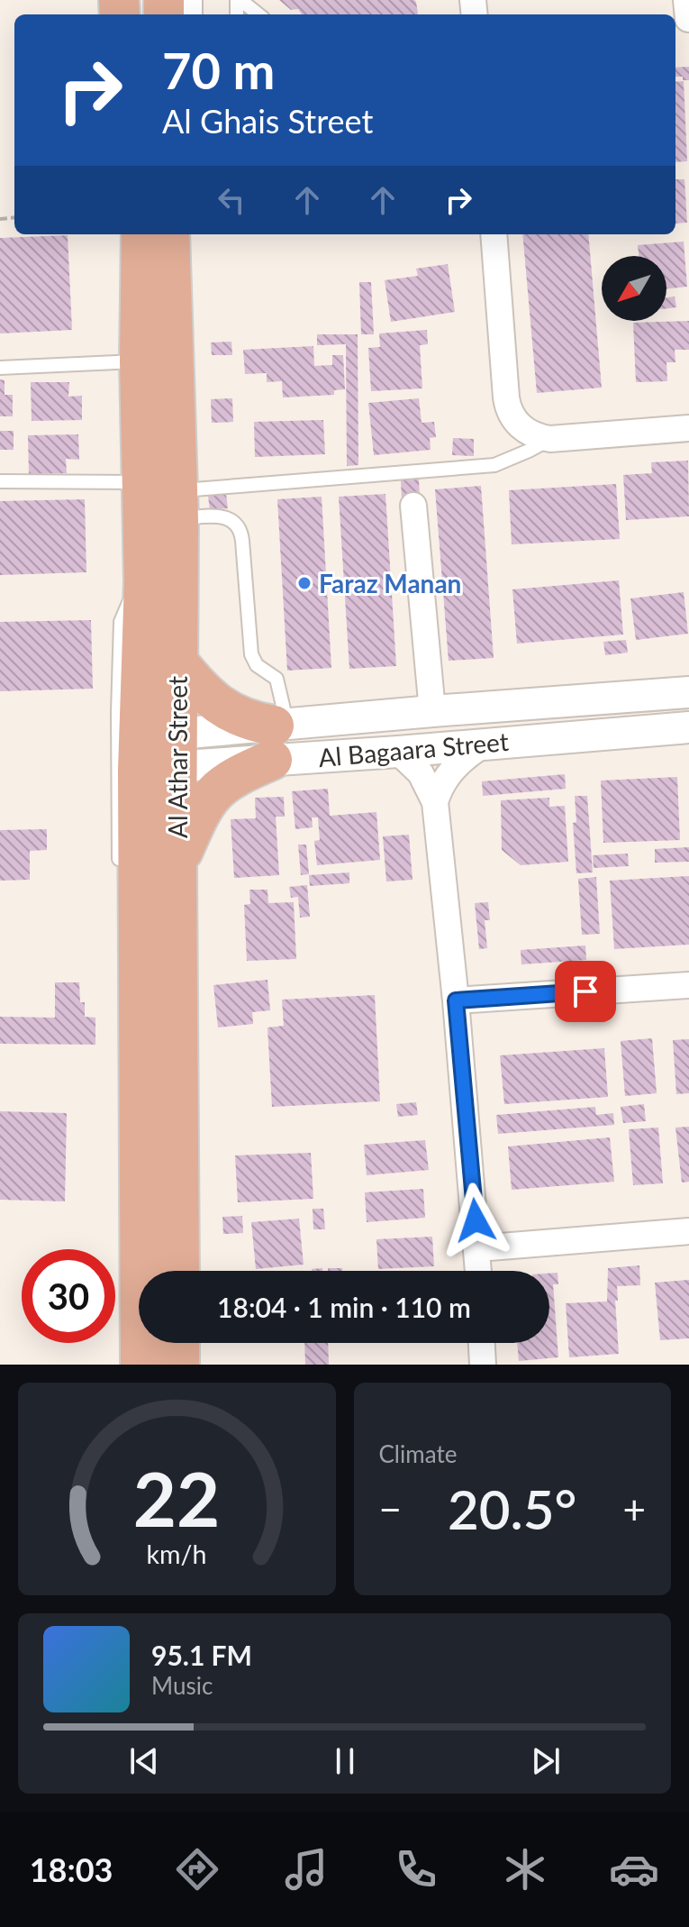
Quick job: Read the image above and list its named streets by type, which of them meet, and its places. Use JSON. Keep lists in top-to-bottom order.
{
  "streets": {
    "main road": ["Al Athar Street"],
    "street": ["Al Bagaara Street"]
  },
  "crossings": [
    ["Al Bagaara Street", "Al Athar Street"]
  ],
  "places": ["Faraz Manan"],
  "north": "bottom left",
  "page": {
    "turn": ["70 m", "Al Ghais Street"],
    "limit": "30",
    "trip": "18:04 · 1 min · 110 m",
    "tile": "Climate",
    "heat": ["−", "20.5°", "+"],
    "song": ["95.1 FM", "Music"],
    "tabs": "18:03",
    "gauge": ["22", "km/h"]
  }
}
